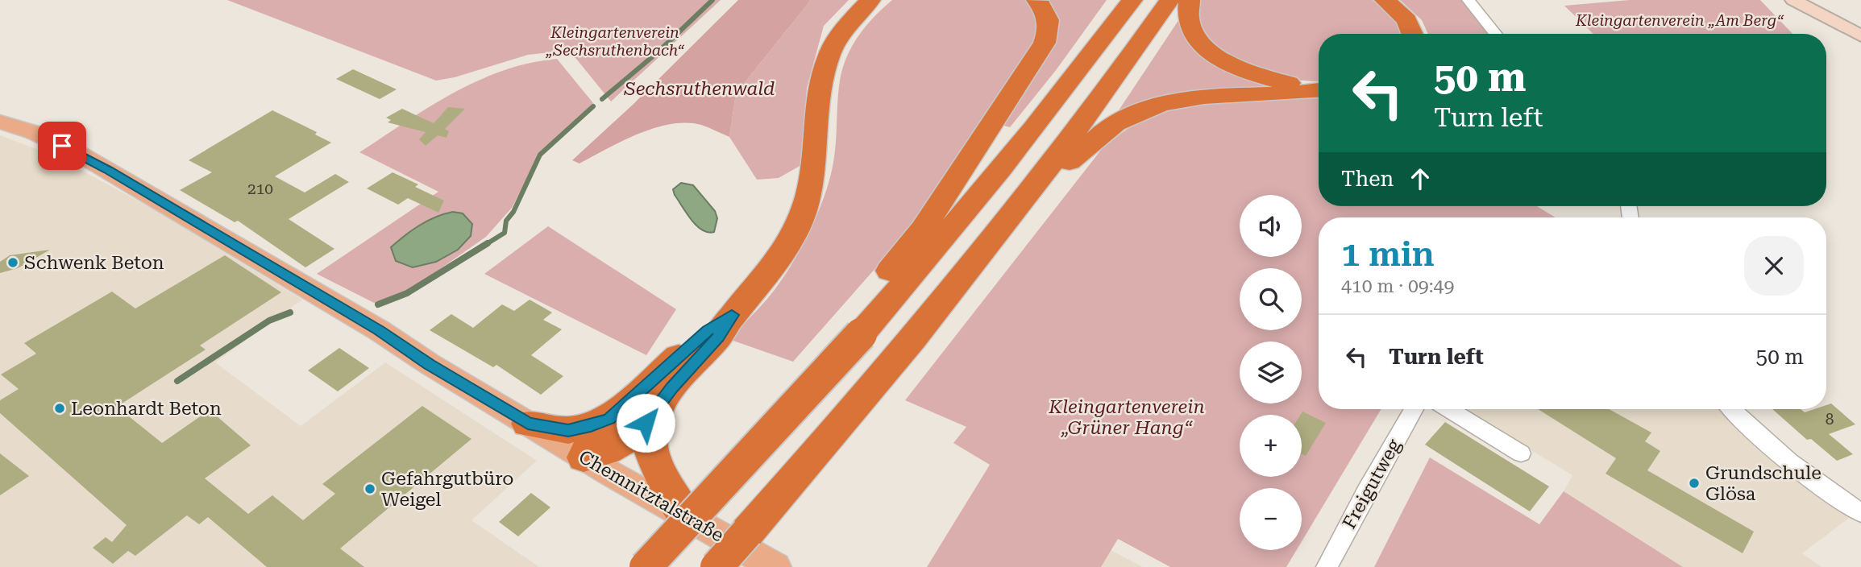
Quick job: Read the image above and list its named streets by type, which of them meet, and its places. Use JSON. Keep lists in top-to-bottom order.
{
  "streets": {
    "main road": ["Chemnitztalstraße"],
    "street": ["Freigutweg"]
  },
  "parks": [
    "Kleingartenverein „Am Berg“",
    "Kleingartenverein „Sechsruthenbach“",
    "Sechsruthenwald",
    "Kleingartenverein „Grüner Hang“"
  ],
  "places": [
    "Schwenk Beton",
    "Leonhardt Beton",
    "Grundschule Glösa",
    "Gefahrgutbüro Weigel"
  ],
  "house_numbers": ["210", "8"],
  "page": {
    "turn": ["50 m", "Turn left"],
    "then": "Then",
    "map_buttons": ["+", "−"],
    "heading": ["1 min", "410 m · 09:49"],
    "list": [
      {
        "name": "Turn left",
        "value": "50 m"
      }
    ]
  }
}
